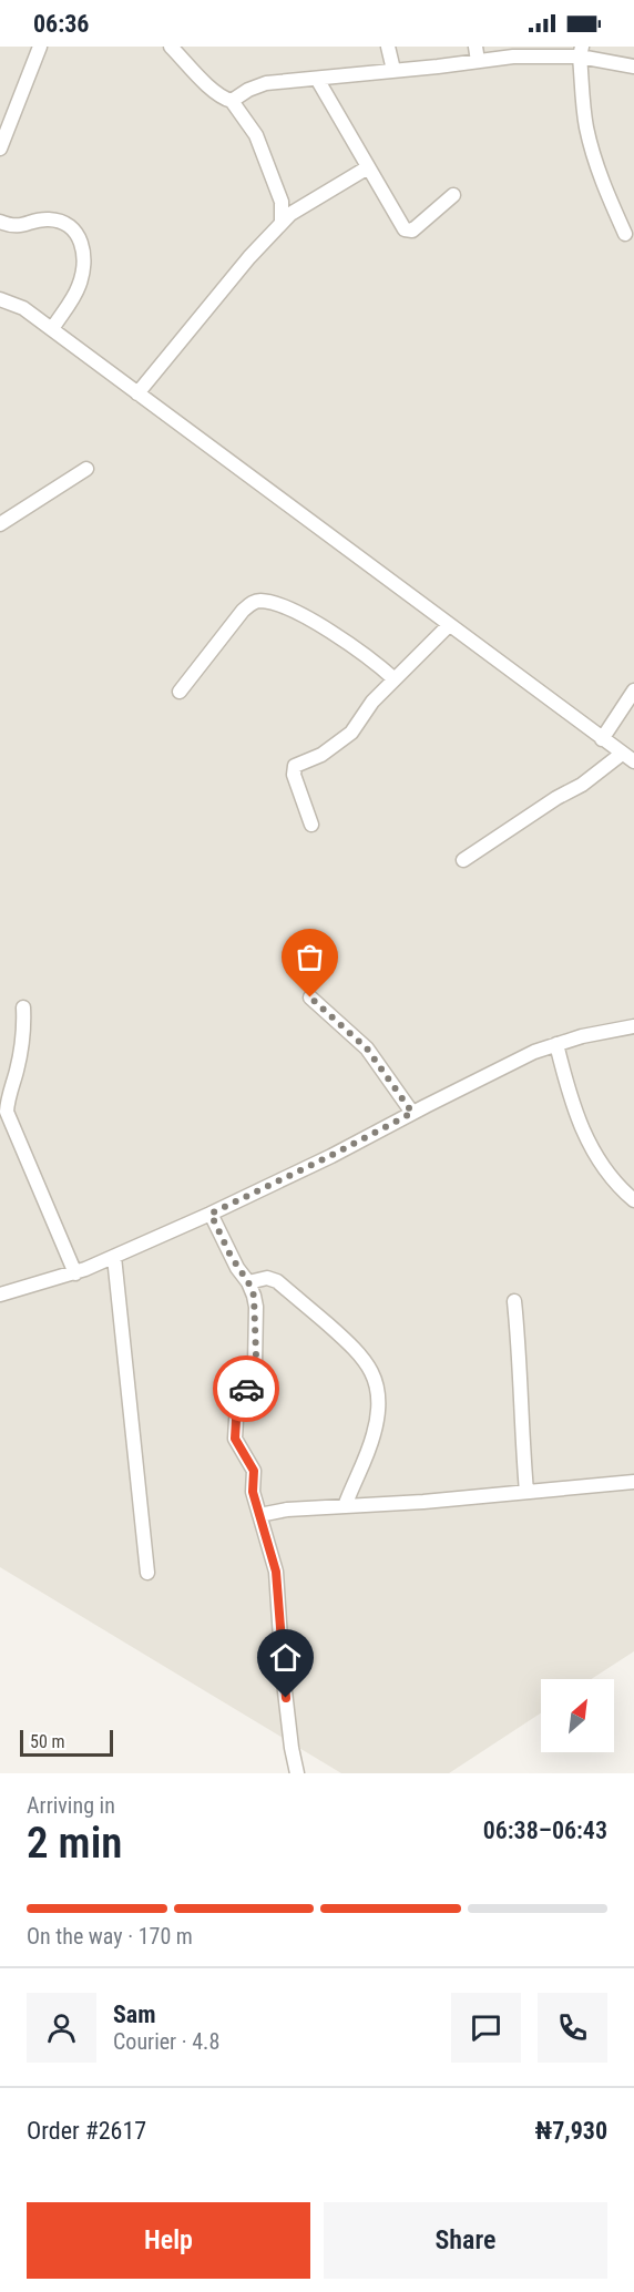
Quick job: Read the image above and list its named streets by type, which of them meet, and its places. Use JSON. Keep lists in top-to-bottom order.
{
  "scale_bar": "50 m",
  "north": "top right",
  "page": {
    "status": "06:36",
    "scale": "50 m",
    "heading": ["2 min", "Arriving in", "06:38–06:43"],
    "panel": [
      "Sam",
      "Courier · 4.8",
      "Order #2617",
      "₦7,930"
    ],
    "bar": "On the way · 170 m",
    "buttons": ["Help", "Share"]
  }
}
